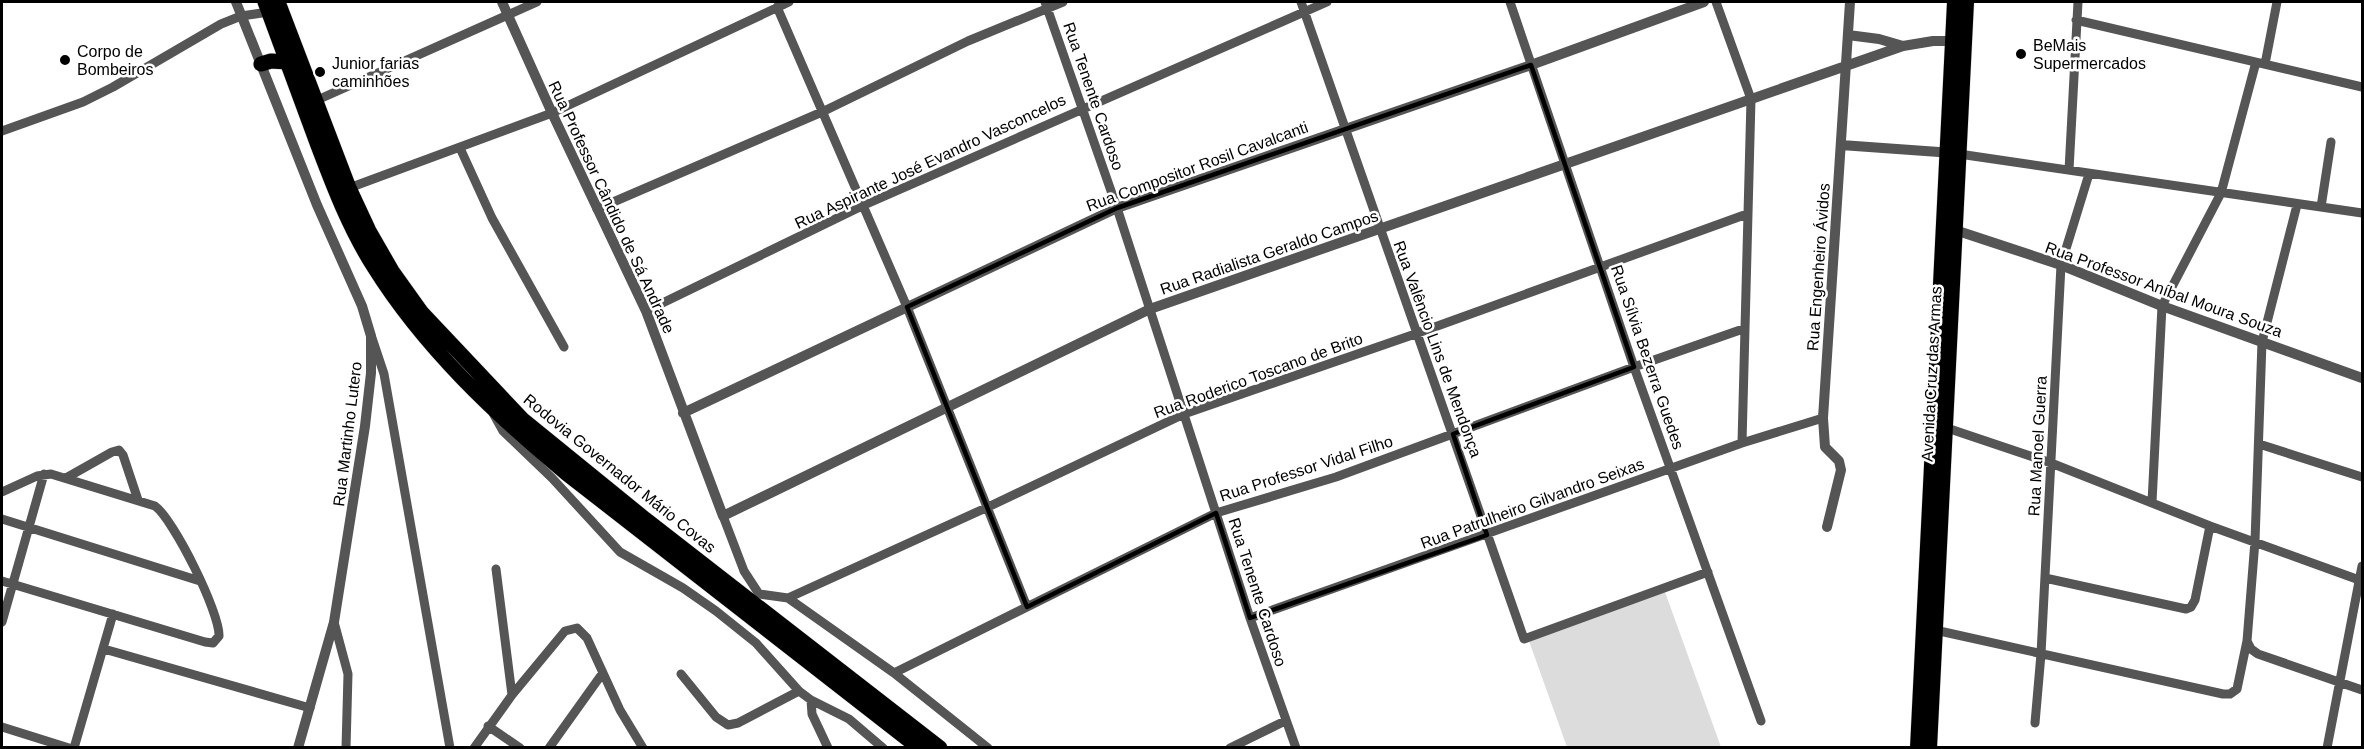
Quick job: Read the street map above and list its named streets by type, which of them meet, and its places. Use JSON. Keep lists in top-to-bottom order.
{
  "streets": {
    "highway": ["Rodovia Governador Mário Covas"],
    "main road": ["Avenida Cruz das Armas"],
    "street": [
      "Rua Tenente Cardoso",
      "Rua Aspirante José Evandro Vasconcelos",
      "Rua Compositor Rosil Cavalcanti",
      "Rua Professor Cândido de Sá Andrade",
      "Rua Radialista Geraldo Campos",
      "Rua Engenheiro Ávidos",
      "Rua Professor Aníbal Moura Souza",
      "Rua Valêncio Lins de Mendonça",
      "Rua Sílvia Bezerra Guedes",
      "Rua Roderico Toscano de Brito",
      "Rua Martinho Lutero",
      "Rua Manoel Guerra",
      "Rua Professor Vidal Filho",
      "Rua Patrulheiro Gilvandro Seixas"
    ]
  },
  "crossings": [
    ["Rua Tenente Cardoso", "Rua Aspirante José Evandro Vasconcelos"],
    ["Rua Tenente Cardoso", "Rua Compositor Rosil Cavalcanti"],
    ["Rua Tenente Cardoso", "Rua Radialista Geraldo Campos"],
    ["Rua Tenente Cardoso", "Rua Roderico Toscano de Brito"],
    ["Rua Tenente Cardoso", "Rua Professor Vidal Filho"],
    ["Rua Tenente Cardoso", "Rua Patrulheiro Gilvandro Seixas"],
    ["Rua Aspirante José Evandro Vasconcelos", "Rua Professor Cândido de Sá Andrade"],
    ["Rua Aspirante José Evandro Vasconcelos", "Rua Valêncio Lins de Mendonça"],
    ["Rua Compositor Rosil Cavalcanti", "Rua Professor Cândido de Sá Andrade"],
    ["Rua Compositor Rosil Cavalcanti", "Rua Valêncio Lins de Mendonça"],
    ["Rua Compositor Rosil Cavalcanti", "Rua Sílvia Bezerra Guedes"],
    ["Rua Professor Cândido de Sá Andrade", "Rua Radialista Geraldo Campos"],
    ["Rua Professor Cândido de Sá Andrade", "Rodovia Governador Mário Covas"],
    ["Rua Radialista Geraldo Campos", "Rua Engenheiro Ávidos"],
    ["Rua Radialista Geraldo Campos", "Rua Valêncio Lins de Mendonça"],
    ["Rua Radialista Geraldo Campos", "Rua Sílvia Bezerra Guedes"],
    ["Rua Engenheiro Ávidos", "Rua Patrulheiro Gilvandro Seixas"],
    ["Rua Professor Aníbal Moura Souza", "Avenida Cruz das Armas"],
    ["Rua Professor Aníbal Moura Souza", "Rua Manoel Guerra"],
    ["Rua Valêncio Lins de Mendonça", "Rua Sílvia Bezerra Guedes"],
    ["Rua Valêncio Lins de Mendonça", "Rua Roderico Toscano de Brito"],
    ["Rua Valêncio Lins de Mendonça", "Rua Professor Vidal Filho"],
    ["Rua Valêncio Lins de Mendonça", "Rua Patrulheiro Gilvandro Seixas"],
    ["Rua Sílvia Bezerra Guedes", "Rua Roderico Toscano de Brito"],
    ["Rua Sílvia Bezerra Guedes", "Rua Professor Vidal Filho"],
    ["Rua Sílvia Bezerra Guedes", "Rua Patrulheiro Gilvandro Seixas"]
  ],
  "places": ["BeMais Supermercados", "Corpo de Bombeiros", "Junior farias caminhões"]
}
